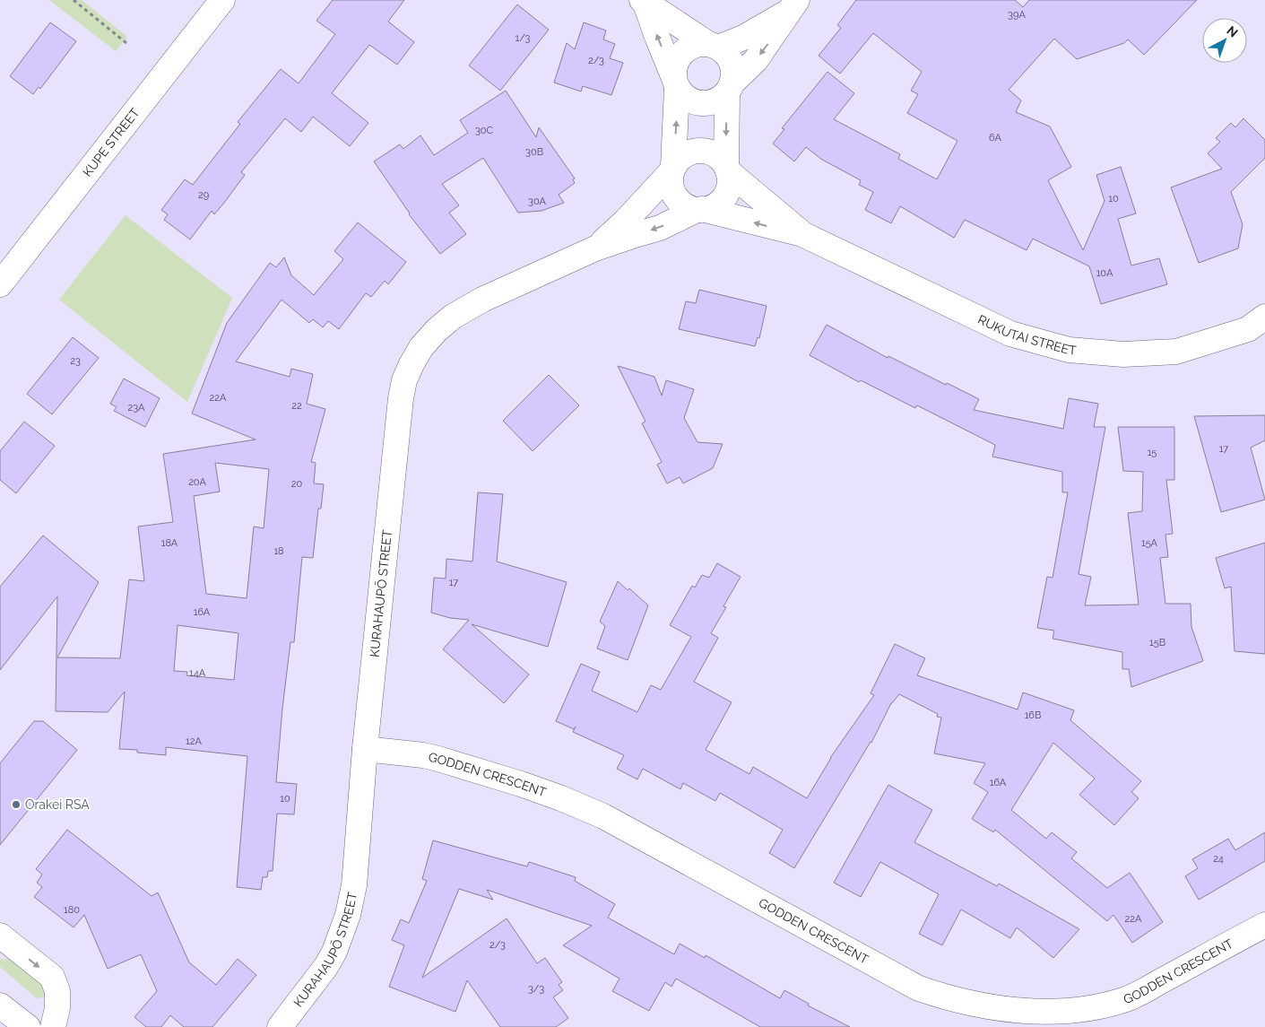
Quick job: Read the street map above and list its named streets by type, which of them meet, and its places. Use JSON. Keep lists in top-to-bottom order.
{
  "streets": {
    "street": [
      "KUPE STREET",
      "RUKUTAI STREET",
      "KURAHAUPŌ STREET",
      "GODDEN CRESCENT"
    ]
  },
  "crossings": [
    ["RUKUTAI STREET", "KURAHAUPŌ STREET"],
    ["KURAHAUPŌ STREET", "GODDEN CRESCENT"]
  ],
  "places": ["Orakei RSA"],
  "house_numbers": [
    "39A",
    "1/3",
    "2/3",
    "30C",
    "6A",
    "30B",
    "29",
    "10",
    "30A",
    "10A",
    "23",
    "22A",
    "22",
    "23A",
    "17",
    "15",
    "20A",
    "20",
    "18A",
    "15A",
    "18",
    "17",
    "16A",
    "15B",
    "14A",
    "16B",
    "12A",
    "16A",
    "10",
    "24",
    "180",
    "22A",
    "2/3",
    "3/3"
  ],
  "north": "top right"
}
